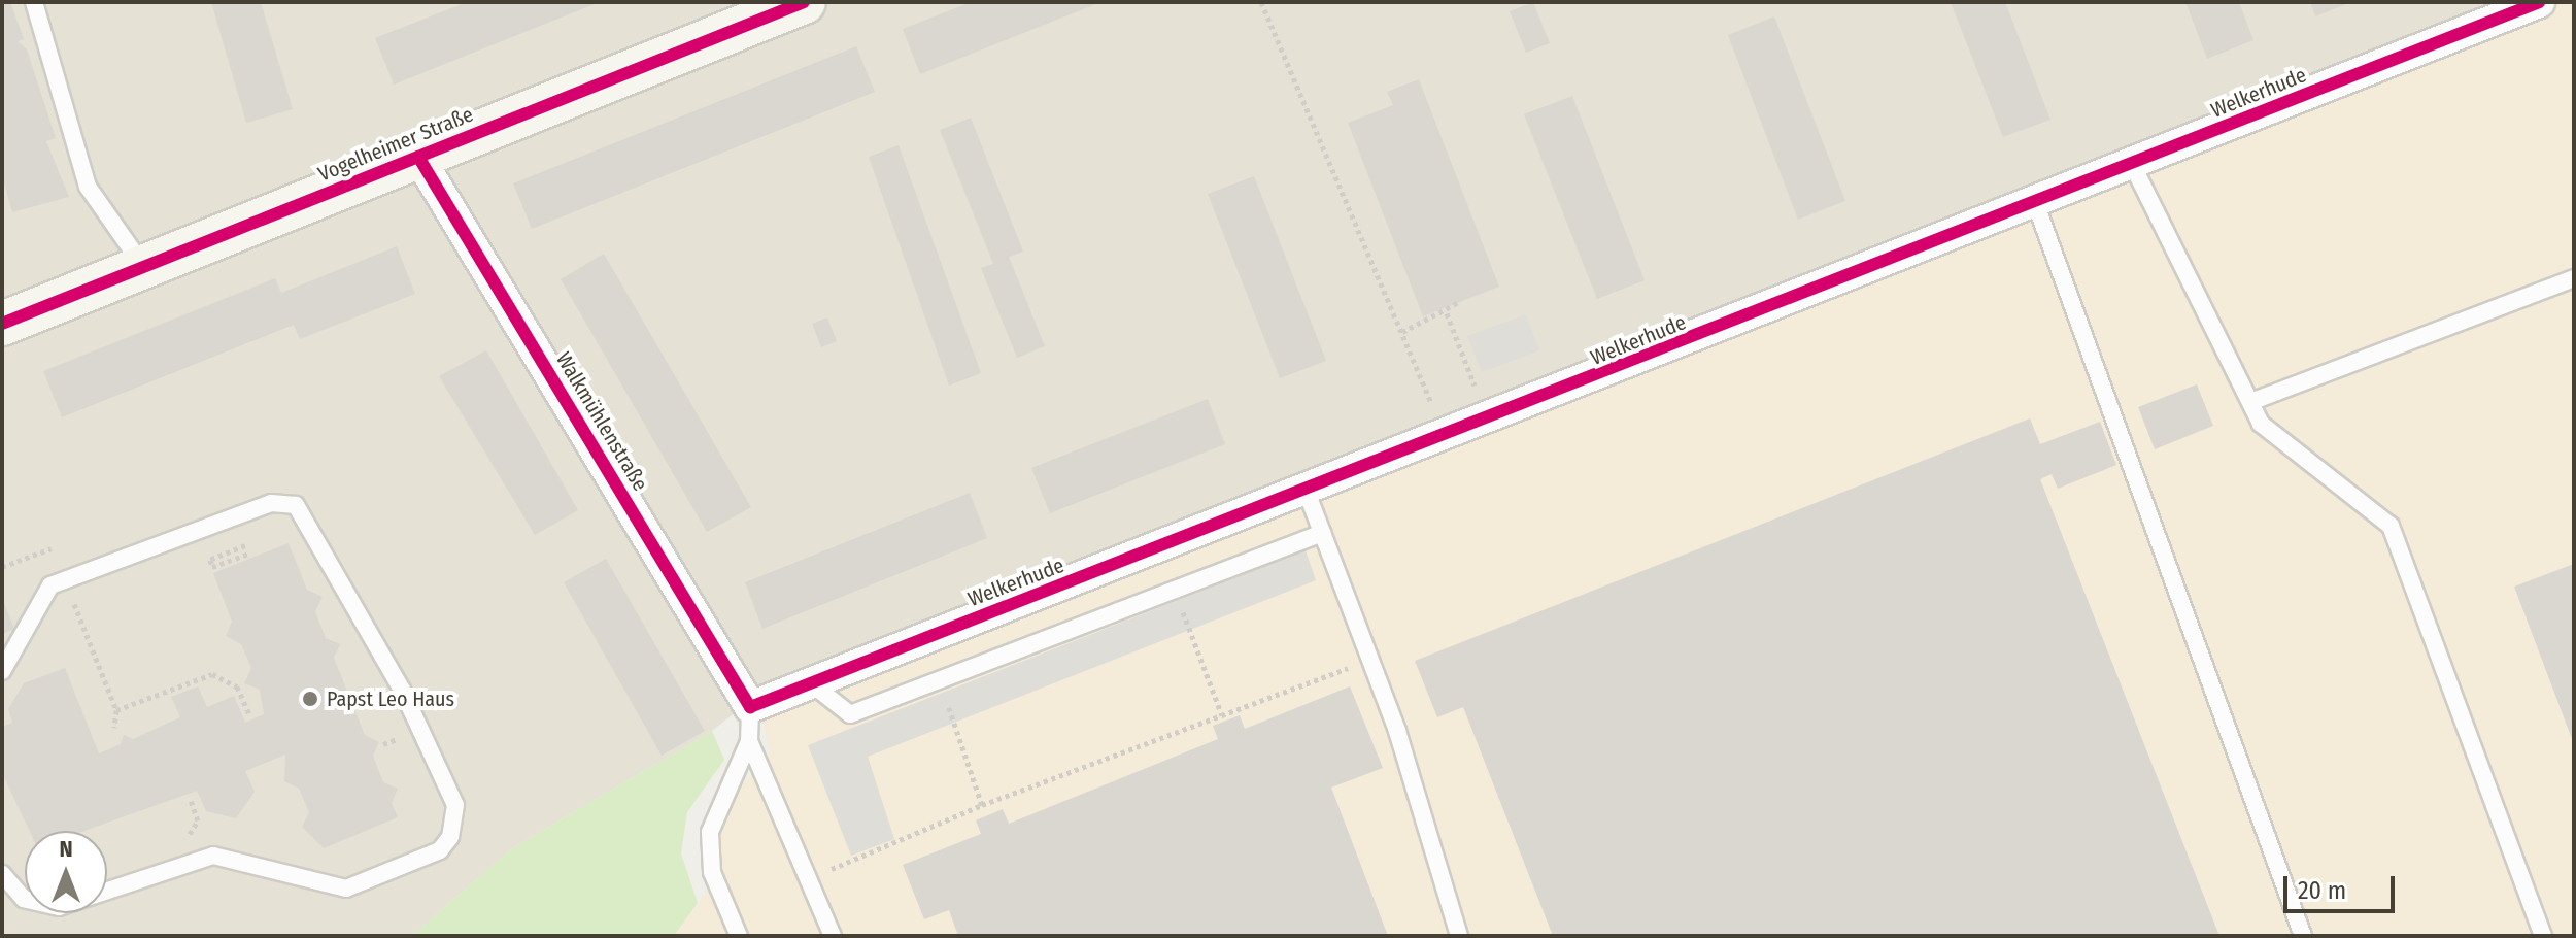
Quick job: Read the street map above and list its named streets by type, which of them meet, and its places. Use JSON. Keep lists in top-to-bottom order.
{
  "streets": {
    "main road": ["Vogelheimer Straße"],
    "street": ["Welkerhude", "Walkmühlenstraße"]
  },
  "crossings": [
    ["Welkerhude", "Walkmühlenstraße"],
    ["Vogelheimer Straße", "Walkmühlenstraße"]
  ],
  "places": ["Papst Leo Haus"],
  "scale_bar": "20 m",
  "north": "top"
}
